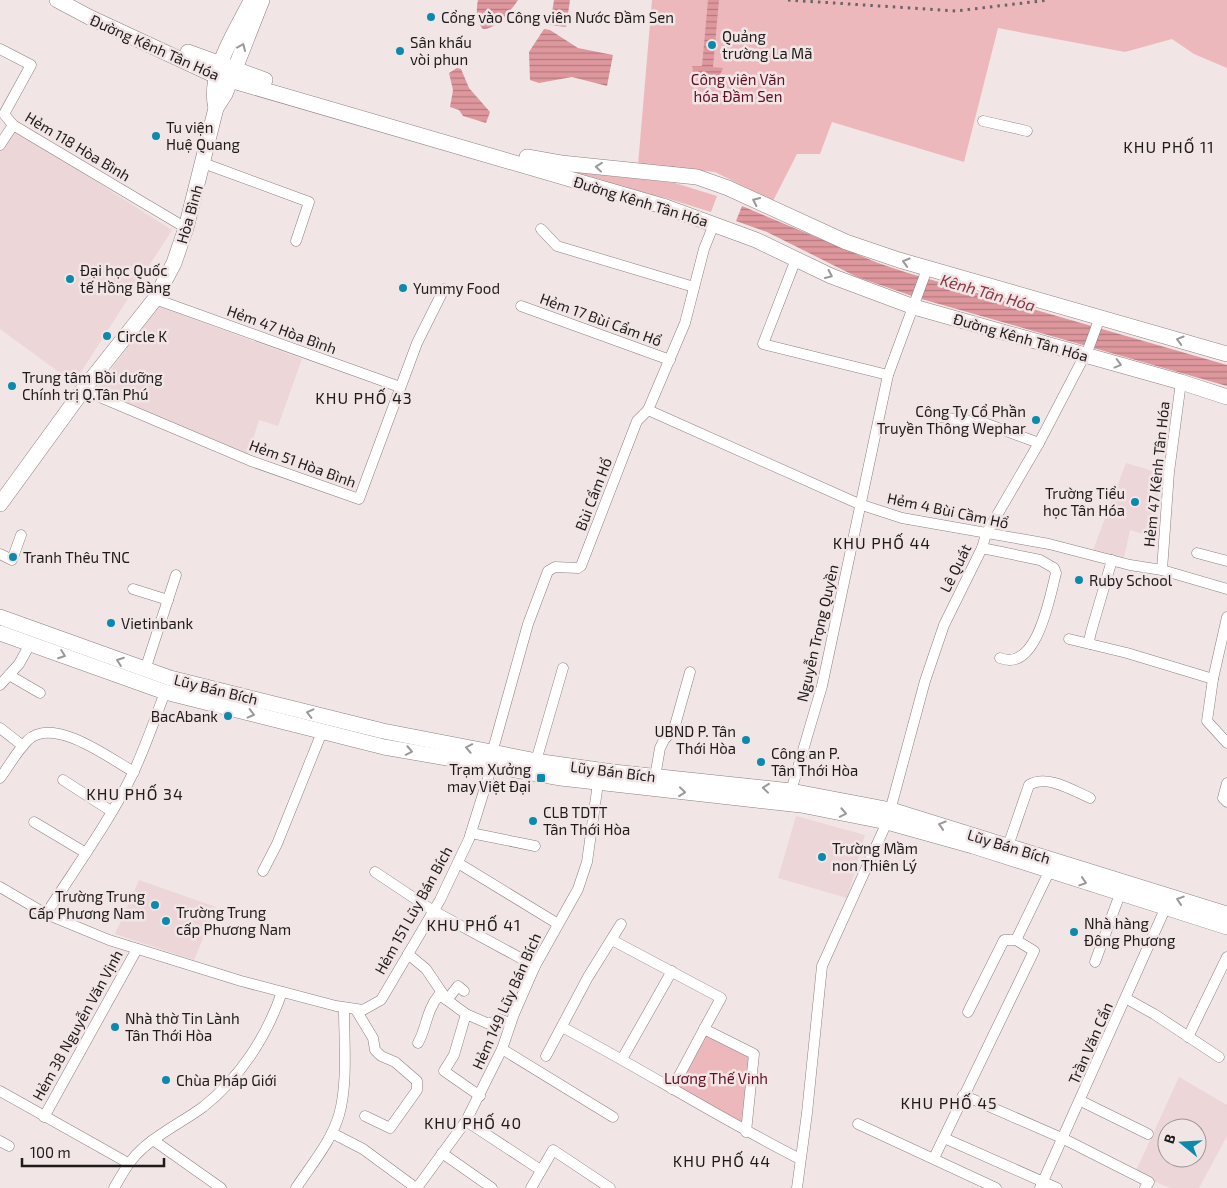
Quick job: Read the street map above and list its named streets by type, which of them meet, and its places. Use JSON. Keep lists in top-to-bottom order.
{
  "streets": {
    "main road": ["Đường Kênh Tân Hóa", "Hòa Bình", "Lũy Bán Bích"],
    "street": [
      "Hẻm 118 Hòa Bình",
      "Hẻm 17 Bùi Cẩm Hổ",
      "Hẻm 47 Hòa Bình",
      "Hẻm 51 Hòa Bình",
      "Hẻm 47 Kênh Tân Hóa",
      "Bùi Cẩm Hổ",
      "Hẻm 4 Bùi Cầm Hổ",
      "Lê Quát",
      "Nguyễn Trọng Quyền",
      "Hẻm 151 Lũy Bán Bích",
      "Hẻm 149 Lũy Bán Bích",
      "Hẻm 38 Nguyễn Văn Vịnh",
      "Trần Văn Cẩn"
    ]
  },
  "crossings": [
    ["Đường Kênh Tân Hóa", "Hòa Bình"],
    ["Đường Kênh Tân Hóa", "Hẻm 47 Kênh Tân Hóa"],
    ["Đường Kênh Tân Hóa", "Bùi Cẩm Hổ"],
    ["Đường Kênh Tân Hóa", "Lê Quát"],
    ["Đường Kênh Tân Hóa", "Nguyễn Trọng Quyền"],
    ["Hẻm 118 Hòa Bình", "Hòa Bình"],
    ["Hòa Bình", "Hẻm 47 Hòa Bình"],
    ["Hòa Bình", "Hẻm 51 Hòa Bình"],
    ["Hẻm 17 Bùi Cẩm Hổ", "Bùi Cẩm Hổ"],
    ["Hẻm 47 Hòa Bình", "Hẻm 51 Hòa Bình"],
    ["Hẻm 47 Kênh Tân Hóa", "Hẻm 4 Bùi Cầm Hổ"],
    ["Bùi Cẩm Hổ", "Hẻm 4 Bùi Cầm Hổ"],
    ["Bùi Cẩm Hổ", "Lũy Bán Bích"],
    ["Bùi Cẩm Hổ", "Hẻm 151 Lũy Bán Bích"],
    ["Hẻm 4 Bùi Cầm Hổ", "Lê Quát"],
    ["Hẻm 4 Bùi Cầm Hổ", "Nguyễn Trọng Quyền"],
    ["Lê Quát", "Lũy Bán Bích"],
    ["Nguyễn Trọng Quyền", "Lũy Bán Bích"],
    ["Lũy Bán Bích", "Hẻm 151 Lũy Bán Bích"],
    ["Lũy Bán Bích", "Hẻm 149 Lũy Bán Bích"],
    ["Lũy Bán Bích", "Trần Văn Cẩn"]
  ],
  "districts": [
    "KHU PHỐ 11",
    "KHU PHỐ 43",
    "KHU PHỐ 44",
    "KHU PHỐ 34",
    "KHU PHỐ 41",
    "KHU PHỐ 45",
    "KHU PHỐ 40",
    "KHU PHỐ 44"
  ],
  "water": ["Kênh Tân Hóa"],
  "parks": ["Công viên Văn hóa Đầm Sen", "Lương Thế Vinh"],
  "places": {
    "other": [
      "Cổng vào Công viên Nước Đầm Sen",
      "Quảng trường La Mã",
      "Sân khấu vòi phun",
      "Tu viện Huệ Quang",
      "Đại học Quốc tế Hồng Bàng",
      "Yummy Food",
      "Circle K",
      "Trung tâm Bồi dưỡng Chính trị Q.Tân Phú",
      "Công Ty Cổ Phần Truyền Thông Wephar",
      "Trường Tiểu học Tân Hóa",
      "Tranh Thêu TNC",
      "Ruby School",
      "Vietinbank",
      "BacAbank",
      "UBND P. Tân Thới Hòa",
      "Công an P. Tân Thới Hòa",
      "CLB TDTT Tân Thới Hòa",
      "Trường Mầm non Thiên Lý",
      "Trường Trung Cấp Phương Nam",
      "Trường Trung cấp Phương Nam",
      "Nhà hàng Đông Phương",
      "Nhà thờ Tin Lành Tân Thới Hòa",
      "Chùa Pháp Giới"
    ],
    "transit": ["Trạm Xưởng may Việt Đại"]
  },
  "scale_bar": "100 m",
  "north": "left"
}
